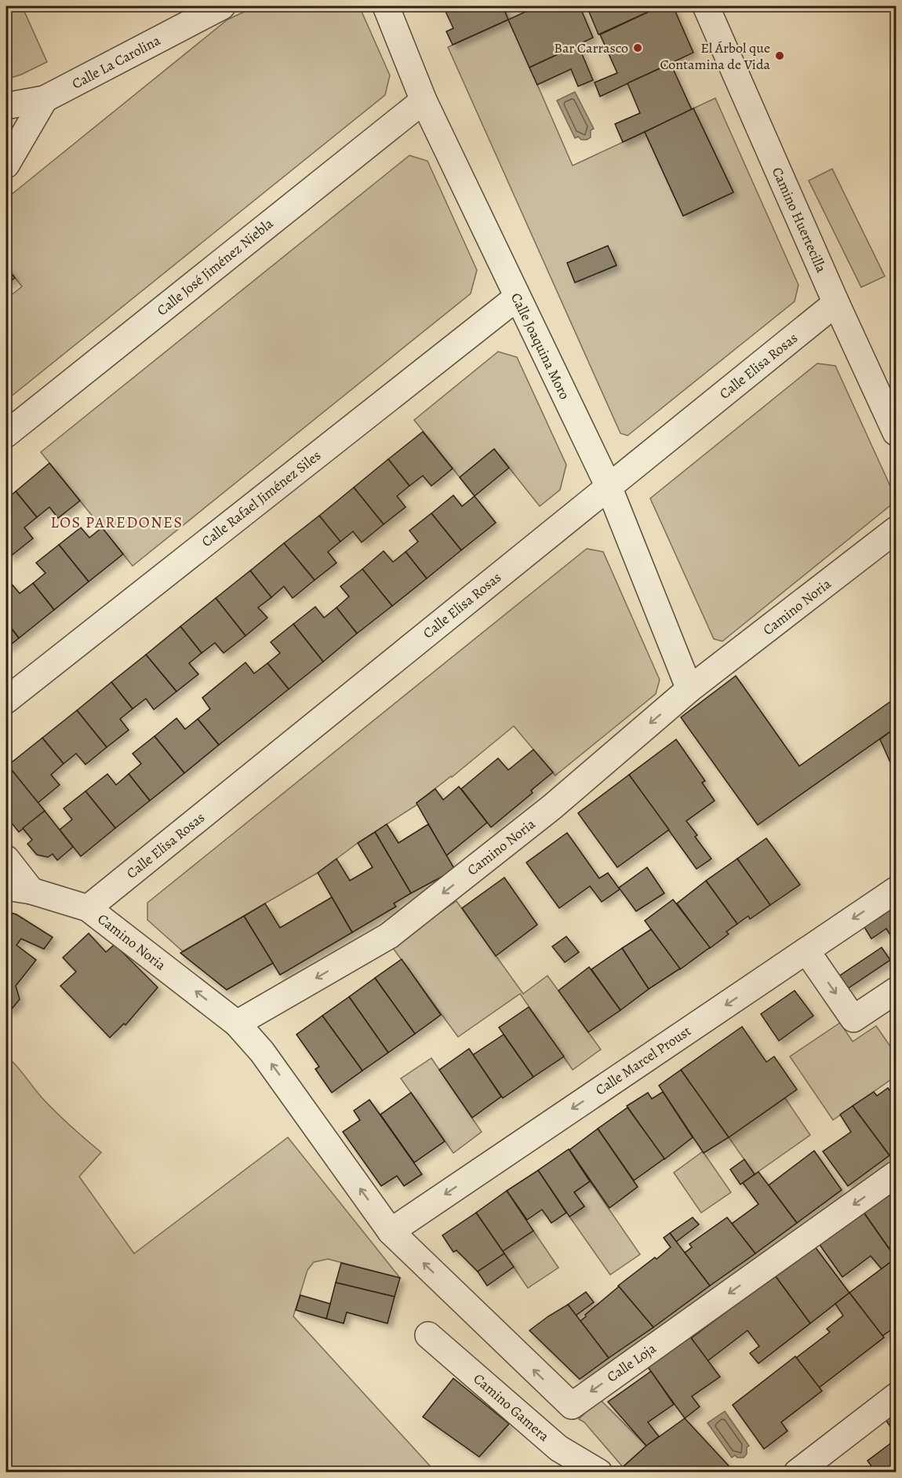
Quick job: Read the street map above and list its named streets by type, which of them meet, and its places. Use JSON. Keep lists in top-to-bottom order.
{
  "streets": {
    "street": [
      "Calle La Carolina",
      "Camino Huertecilla",
      "Calle José Jiménez Niebla",
      "Calle Joaquina Moro",
      "Calle Elisa Rosas",
      "Calle Rafael Jiménez Siles",
      "Camino Noria",
      "Calle Marcel Proust",
      "Calle Loja",
      "Camino Gamera"
    ]
  },
  "crossings": [
    ["Camino Huertecilla", "Calle Elisa Rosas"],
    ["Calle José Jiménez Niebla", "Calle Joaquina Moro"],
    ["Calle Joaquina Moro", "Calle Elisa Rosas"],
    ["Calle Joaquina Moro", "Calle Rafael Jiménez Siles"],
    ["Calle Joaquina Moro", "Camino Noria"],
    ["Calle Elisa Rosas", "Camino Noria"],
    ["Calle Marcel Proust", "Calle Loja"]
  ],
  "one_way": ["Camino Noria", "Calle Marcel Proust"],
  "districts": ["LOS PAREDONES"],
  "places": ["Bar Carrasco", "El Árbol que Contamina de Vida"]
}
